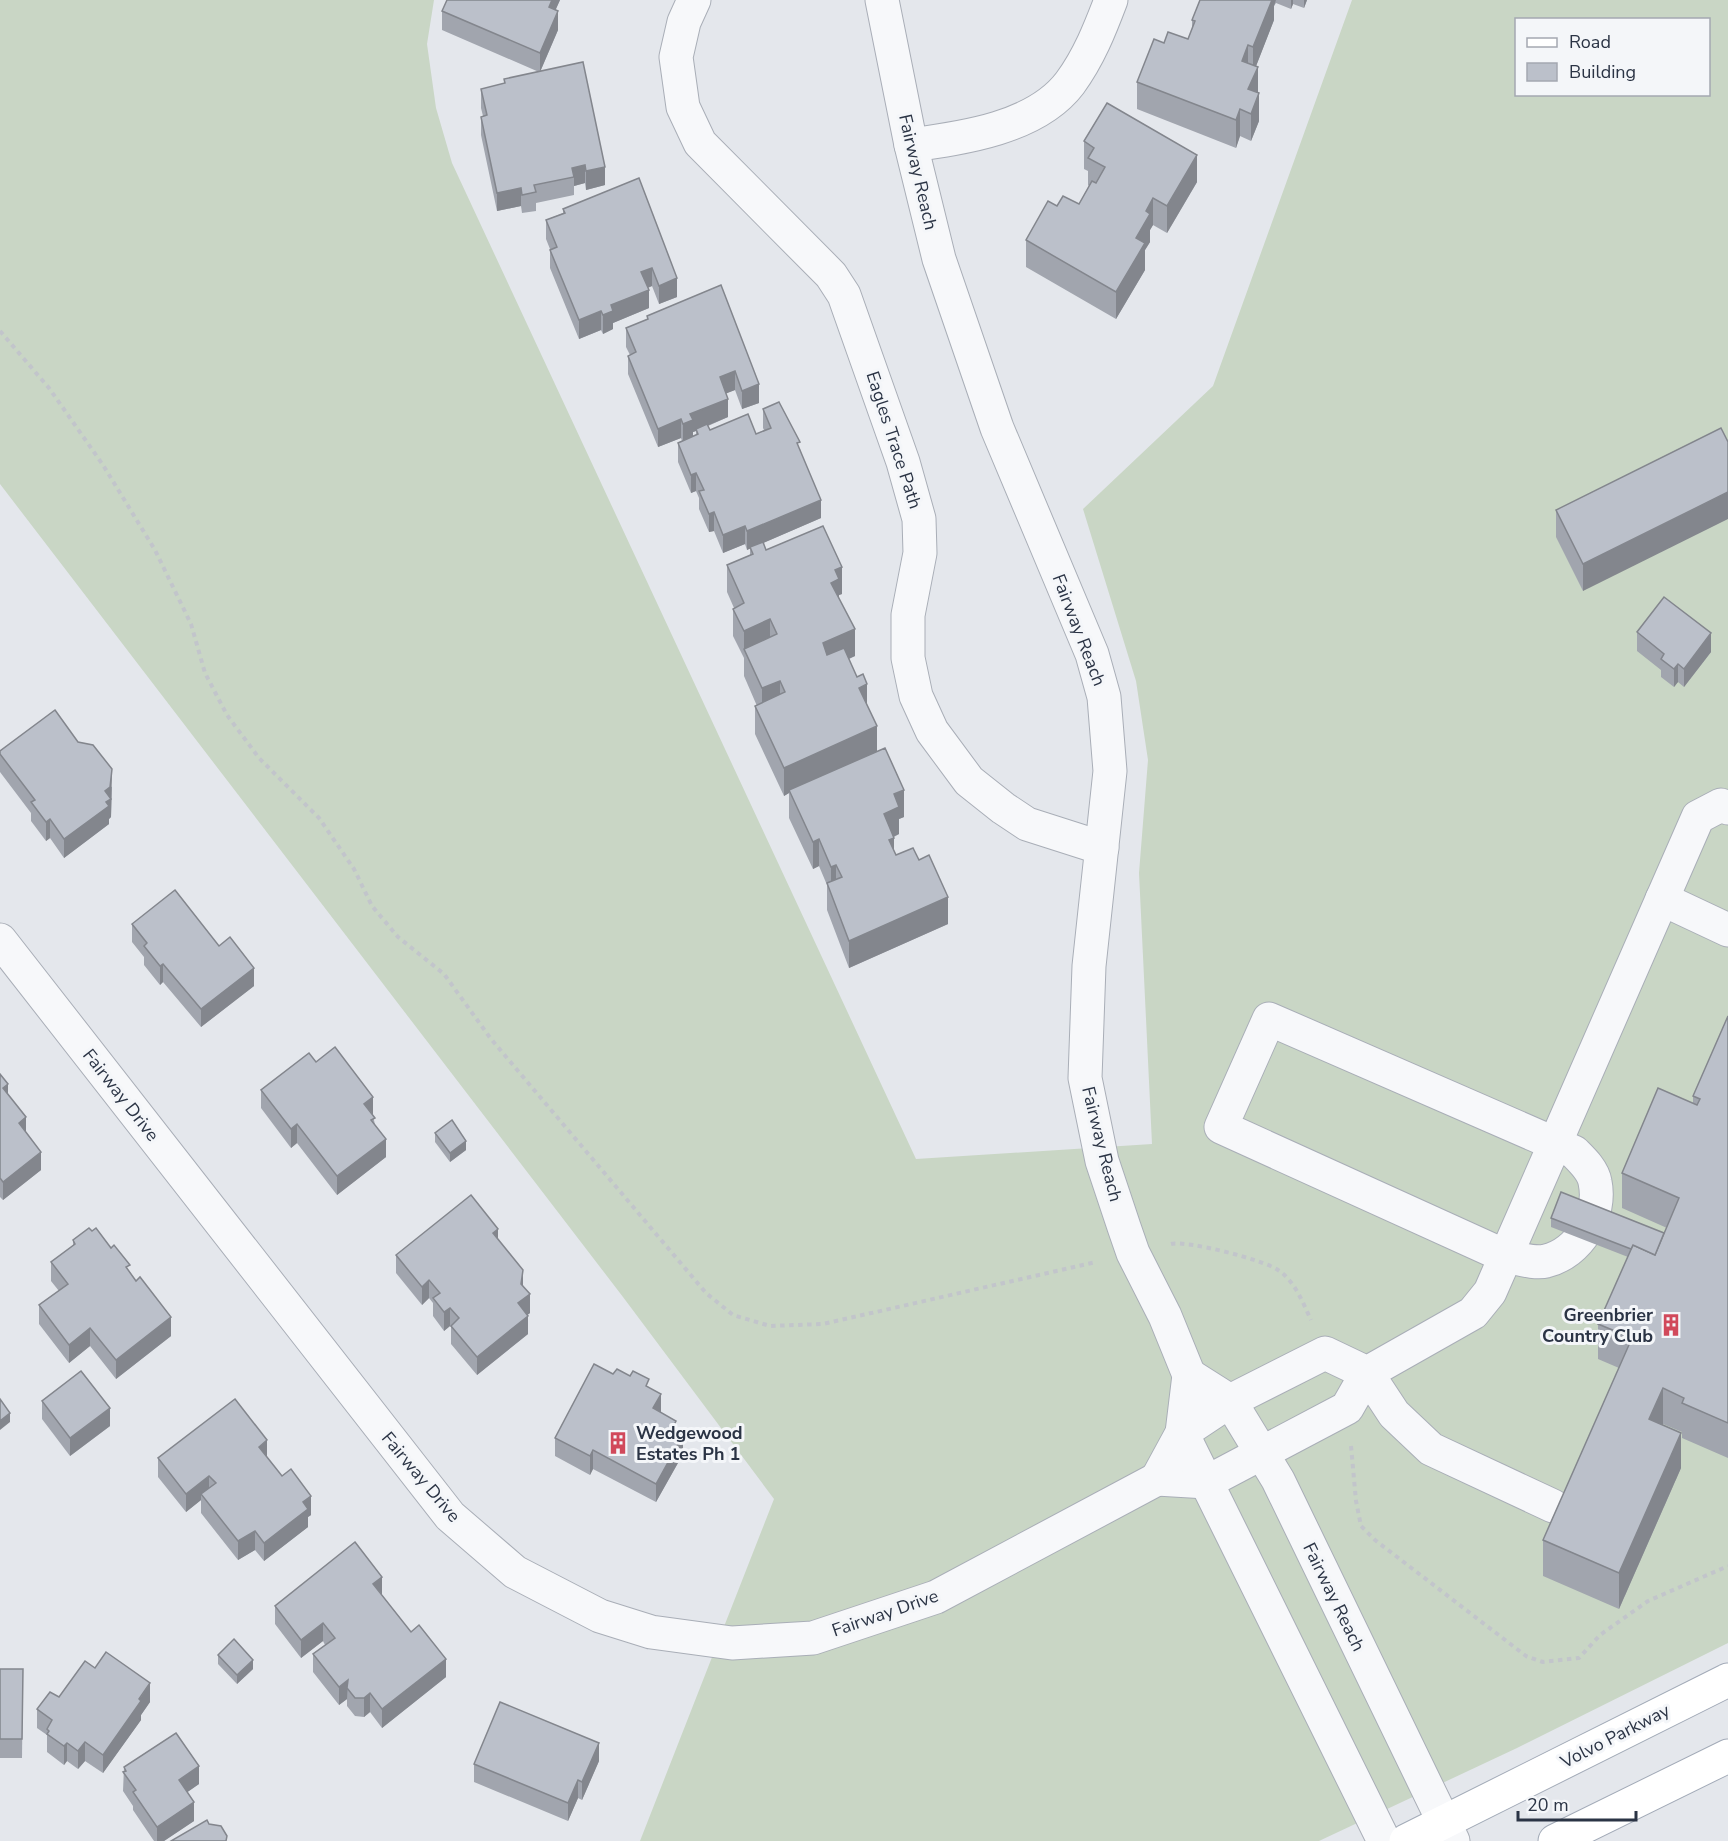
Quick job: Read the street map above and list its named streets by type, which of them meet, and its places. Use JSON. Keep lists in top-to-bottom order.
{
  "streets": {
    "main road": ["Volvo Parkway"],
    "street": ["Fairway Reach", "Eagles Trace Path", "Fairway Drive"]
  },
  "crossings": [
    ["Fairway Reach", "Eagles Trace Path"],
    ["Fairway Reach", "Volvo Parkway"]
  ],
  "places": {
    "building": ["Greenbrier Country Club", "Wedgewood Estates Ph 1"]
  },
  "legend": ["Road", "Building"],
  "scale_bar": "20 m"
}
